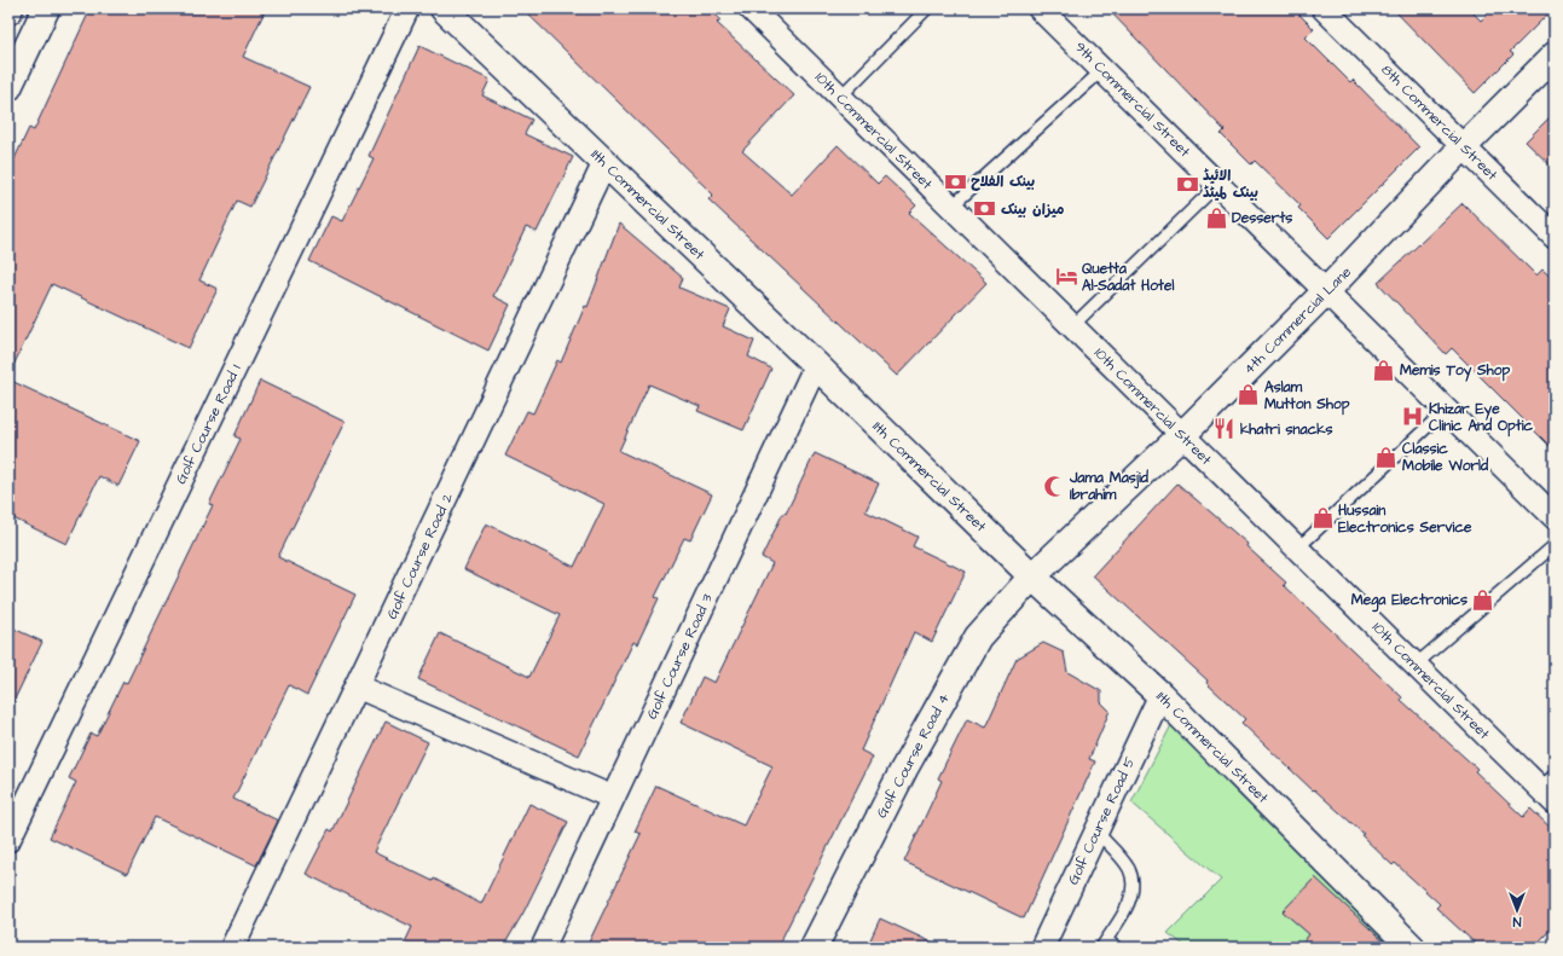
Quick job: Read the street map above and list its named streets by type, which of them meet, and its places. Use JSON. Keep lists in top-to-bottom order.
{
  "streets": {
    "street": [
      "9th Commercial Street",
      "8th Commercial Street",
      "10th Commercial Street",
      "11th Commercial Street",
      "4th Commercial Lane",
      "Golf Course Road 1",
      "Golf Course Road 2",
      "Golf Course Road 3",
      "Golf Course Road 4",
      "Golf Course Road 5"
    ]
  },
  "crossings": [
    ["9th Commercial Street", "4th Commercial Lane"],
    ["8th Commercial Street", "4th Commercial Lane"],
    ["10th Commercial Street", "4th Commercial Lane"],
    ["11th Commercial Street", "4th Commercial Lane"],
    ["11th Commercial Street", "Golf Course Road 2"],
    ["11th Commercial Street", "Golf Course Road 3"],
    ["11th Commercial Street", "Golf Course Road 4"],
    ["11th Commercial Street", "Golf Course Road 5"],
    ["4th Commercial Lane", "Golf Course Road 4"]
  ],
  "places": {
    "bank": ["بینک الفلاح", "الائیڈ بینک لمیٹڈ", "میزان بینک"],
    "shop": [
      "Desserts",
      "Memis Toy Shop",
      "Aslam Mutton Shop",
      "Classic Mobile World",
      "Hussain Electronics Service",
      "Mega Electronics"
    ],
    "hotel": ["Quetta Al-Sadat Hotel"],
    "hospital": ["Khizar Eye Clinic And Optic"],
    "restaurant": ["khatri snacks"],
    "mosque": ["Jama Masjid Ibrahim"]
  },
  "north": "bottom"
}
